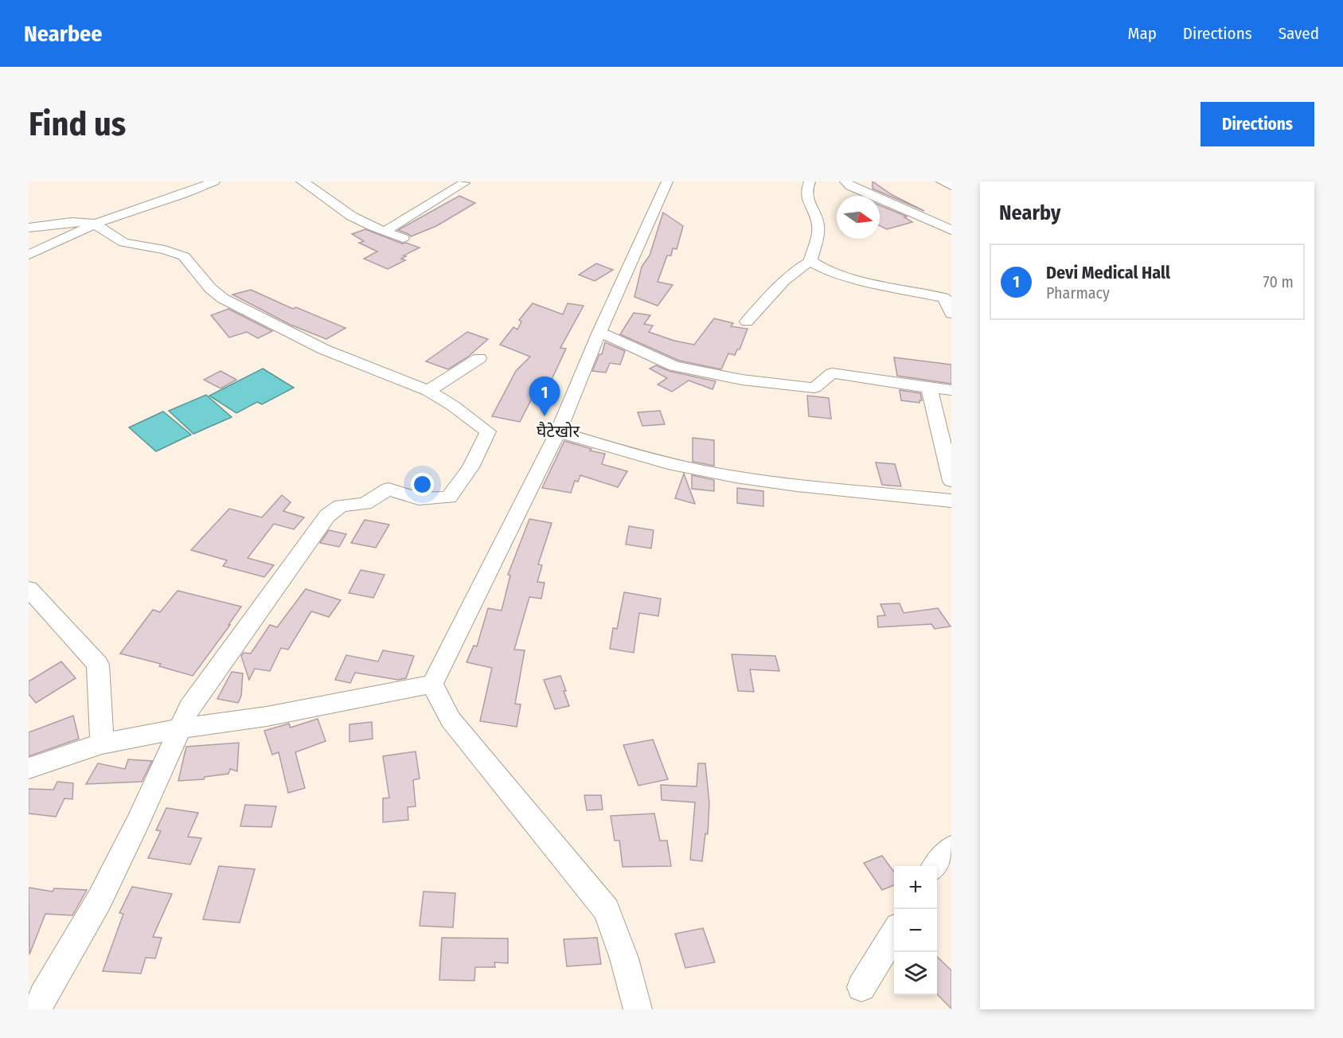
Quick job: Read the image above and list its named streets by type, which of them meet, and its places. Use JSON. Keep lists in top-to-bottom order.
{
  "districts": ["घैटेखोर"],
  "north": "right",
  "page": {
    "header": "Nearbee",
    "nav": ["Map", "Directions", "Saved"],
    "buttons": "Directions",
    "title": "Find us",
    "heading": "Nearby",
    "list": [
      {
        "mark": "1",
        "name": "Devi Medical Hall",
        "note": "Pharmacy",
        "value": "70 m"
      }
    ],
    "pins": "1",
    "map_buttons": ["+", "−"]
  }
}
